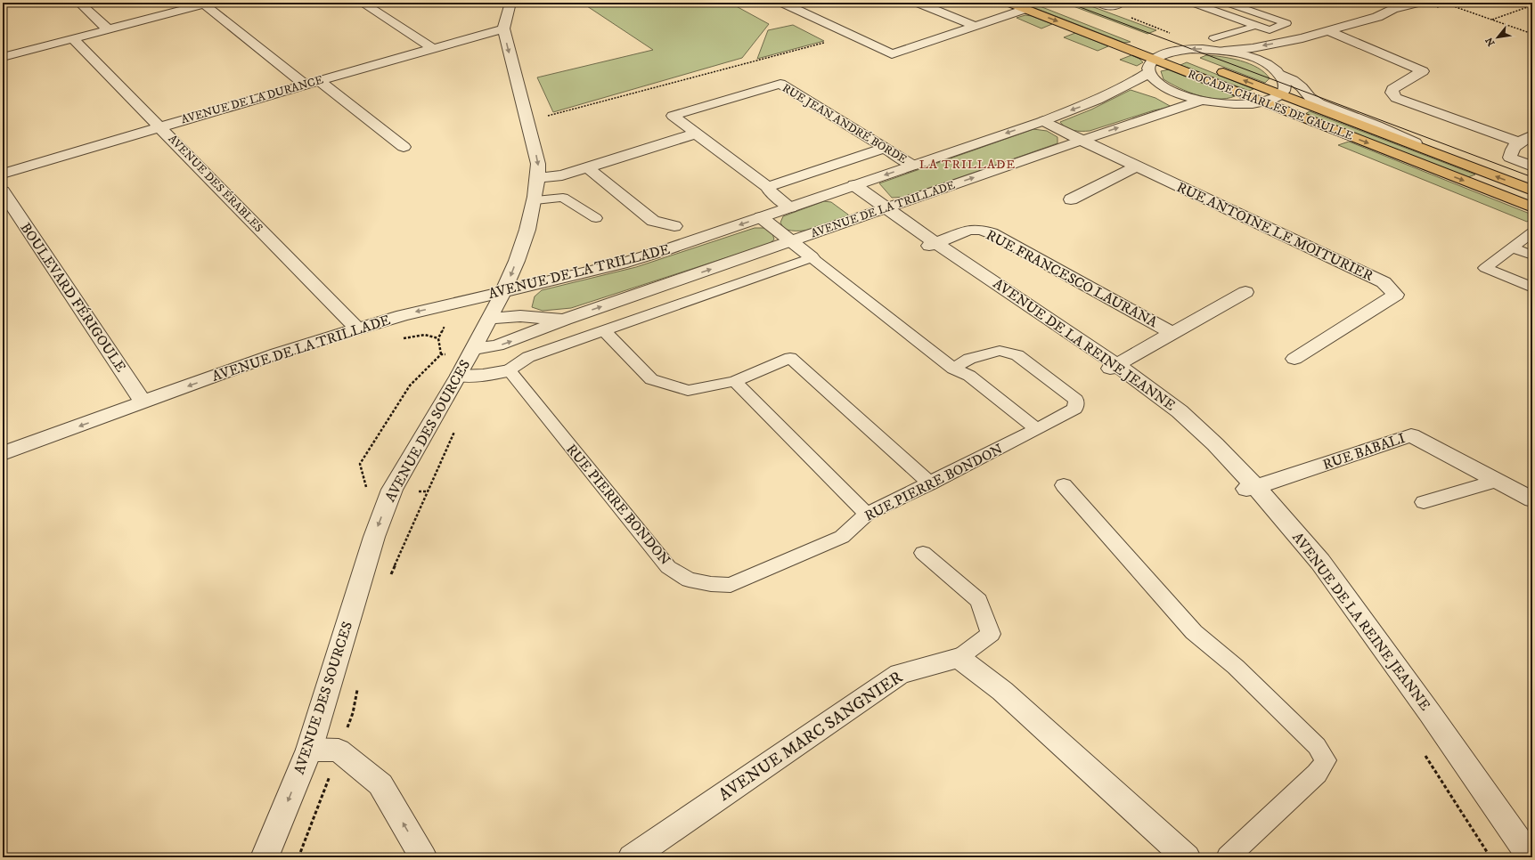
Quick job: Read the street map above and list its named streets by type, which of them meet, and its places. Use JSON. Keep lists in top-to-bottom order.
{
  "streets": {
    "main road": ["ROCADE CHARLES DE GAULLE"],
    "street": [
      "AVENUE DE LA DURANCE",
      "RUE JEAN ANDRÉ BORDE",
      "AVENUE DES ÉRABLES",
      "AVENUE DE LA TRILLADE",
      "RUE ANTOINE LE MOITURIER",
      "RUE FRANCESCO LAURANA",
      "BOULEVARD FÉRIGOULE",
      "AVENUE DE LA REINE JEANNE",
      "AVENUE DES SOURCES",
      "RUE BABALI",
      "AVENUE MARC SANGNIER"
    ],
    "lane": ["RUE PIERRE BONDON"]
  },
  "crossings": [
    ["AVENUE DE LA DURANCE", "AVENUE DES ÉRABLES"],
    ["AVENUE DE LA DURANCE", "AVENUE DES SOURCES"],
    ["RUE JEAN ANDRÉ BORDE", "AVENUE DE LA TRILLADE"],
    ["AVENUE DES ÉRABLES", "AVENUE DE LA TRILLADE"],
    ["AVENUE DE LA TRILLADE", "RUE ANTOINE LE MOITURIER"],
    ["AVENUE DE LA TRILLADE", "BOULEVARD FÉRIGOULE"],
    ["AVENUE DE LA TRILLADE", "AVENUE DE LA REINE JEANNE"],
    ["AVENUE DE LA TRILLADE", "AVENUE DES SOURCES"],
    ["RUE FRANCESCO LAURANA", "AVENUE DE LA REINE JEANNE"],
    ["AVENUE DE LA REINE JEANNE", "RUE BABALI"]
  ],
  "one_way": ["AVENUE DES SOURCES"],
  "districts": ["LA TRILLADE"],
  "north": "bottom left"
}
